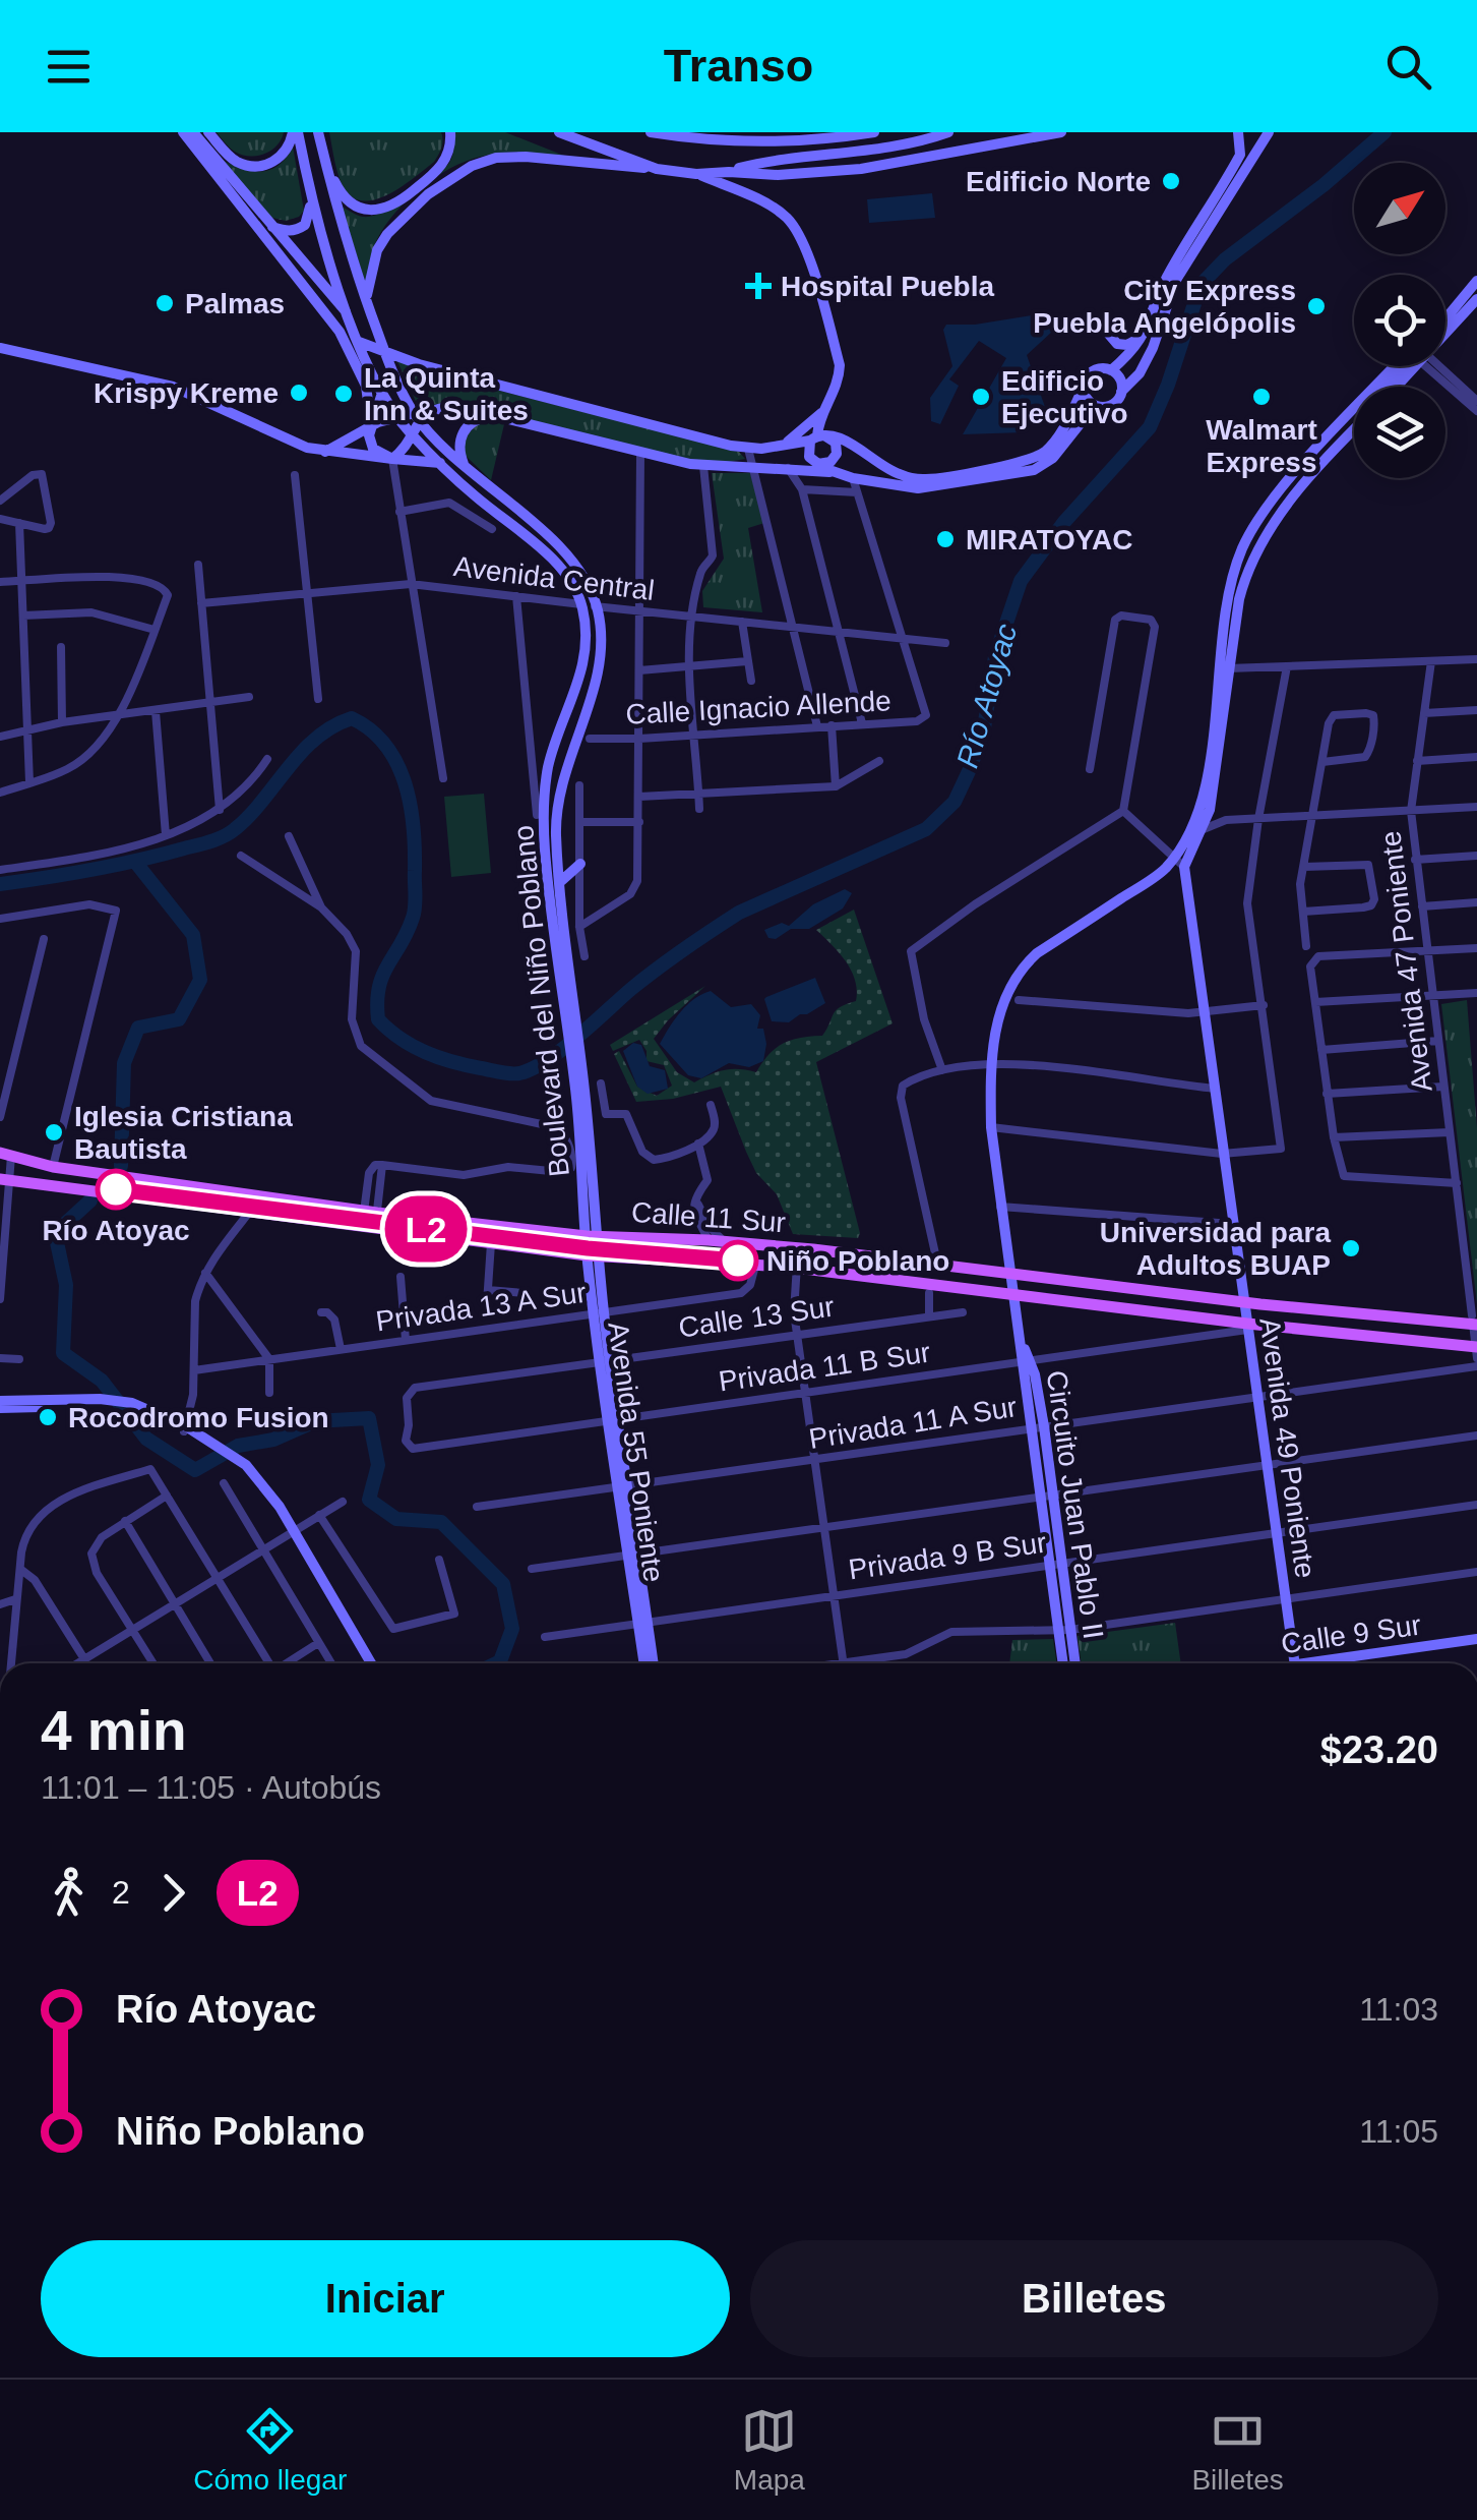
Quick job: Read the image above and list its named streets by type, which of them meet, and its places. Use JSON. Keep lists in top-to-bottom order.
{
  "streets": {
    "main road": [
      "Boulevard del Niño Poblano",
      "Calle 11 Sur",
      "Avenida 49 Poniente",
      "Avenida 55 Poniente",
      "Circuito Juan Pablo II",
      "Calle 9 Sur"
    ],
    "street": [
      "Avenida Central",
      "Calle Ignacio Allende",
      "Avenida 47 Poniente",
      "Privada 13 A Sur",
      "Calle 13 Sur",
      "Privada 11 B Sur",
      "Privada 11 A Sur",
      "Privada 9 B Sur"
    ]
  },
  "crossings": [
    ["Avenida Central", "Calle Ignacio Allende"],
    ["Avenida Central", "Boulevard del Niño Poblano"],
    ["Avenida 47 Poniente", "Calle 11 Sur"],
    ["Boulevard del Niño Poblano", "Calle 11 Sur"],
    ["Boulevard del Niño Poblano", "Avenida 55 Poniente"],
    ["Calle 11 Sur", "Privada 13 A Sur"],
    ["Calle 11 Sur", "Privada 11 B Sur"],
    ["Calle 11 Sur", "Avenida 49 Poniente"],
    ["Calle 11 Sur", "Avenida 55 Poniente"],
    ["Calle 11 Sur", "Circuito Juan Pablo II"],
    ["Privada 13 A Sur", "Avenida 55 Poniente"],
    ["Calle 13 Sur", "Privada 11 B Sur"],
    ["Calle 13 Sur", "Avenida 55 Poniente"],
    ["Privada 11 B Sur", "Avenida 55 Poniente"],
    ["Privada 11 B Sur", "Circuito Juan Pablo II"],
    ["Privada 11 A Sur", "Avenida 49 Poniente"],
    ["Privada 11 A Sur", "Avenida 55 Poniente"],
    ["Privada 11 A Sur", "Circuito Juan Pablo II"],
    ["Avenida 49 Poniente", "Circuito Juan Pablo II"],
    ["Avenida 49 Poniente", "Privada 9 B Sur"],
    ["Avenida 55 Poniente", "Privada 9 B Sur"],
    ["Circuito Juan Pablo II", "Privada 9 B Sur"]
  ],
  "water": ["Río Atoyac"],
  "places": {
    "other": [
      "Edificio Norte",
      "Palmas",
      "City Express Puebla Angelópolis",
      "Krispy Kreme",
      "La Quinta Inn & Suites",
      "Edificio Ejecutivo",
      "Walmart Express",
      "MIRATOYAC",
      "Iglesia Cristiana Bautista",
      "Río Atoyac",
      "Universidad para Adultos BUAP",
      "Niño Poblano",
      "Rocodromo Fusion"
    ],
    "health": ["Hospital Puebla"]
  },
  "lines": ["bus line L2"],
  "north": "top right",
  "page": {
    "header": "Transo",
    "on_map": "L2",
    "heading": ["4 min", "11:01 – 11:05 · Autobús", "$23.20"],
    "legs": ["2", "L2"],
    "list": [
      {
        "name": "Río Atoyac",
        "value": "11:03"
      },
      {
        "name": "Niño Poblano",
        "value": "11:05"
      }
    ],
    "buttons": ["Iniciar", "Billetes"],
    "tabs": ["Cómo llegar", "Mapa", "Billetes"]
  }
}
